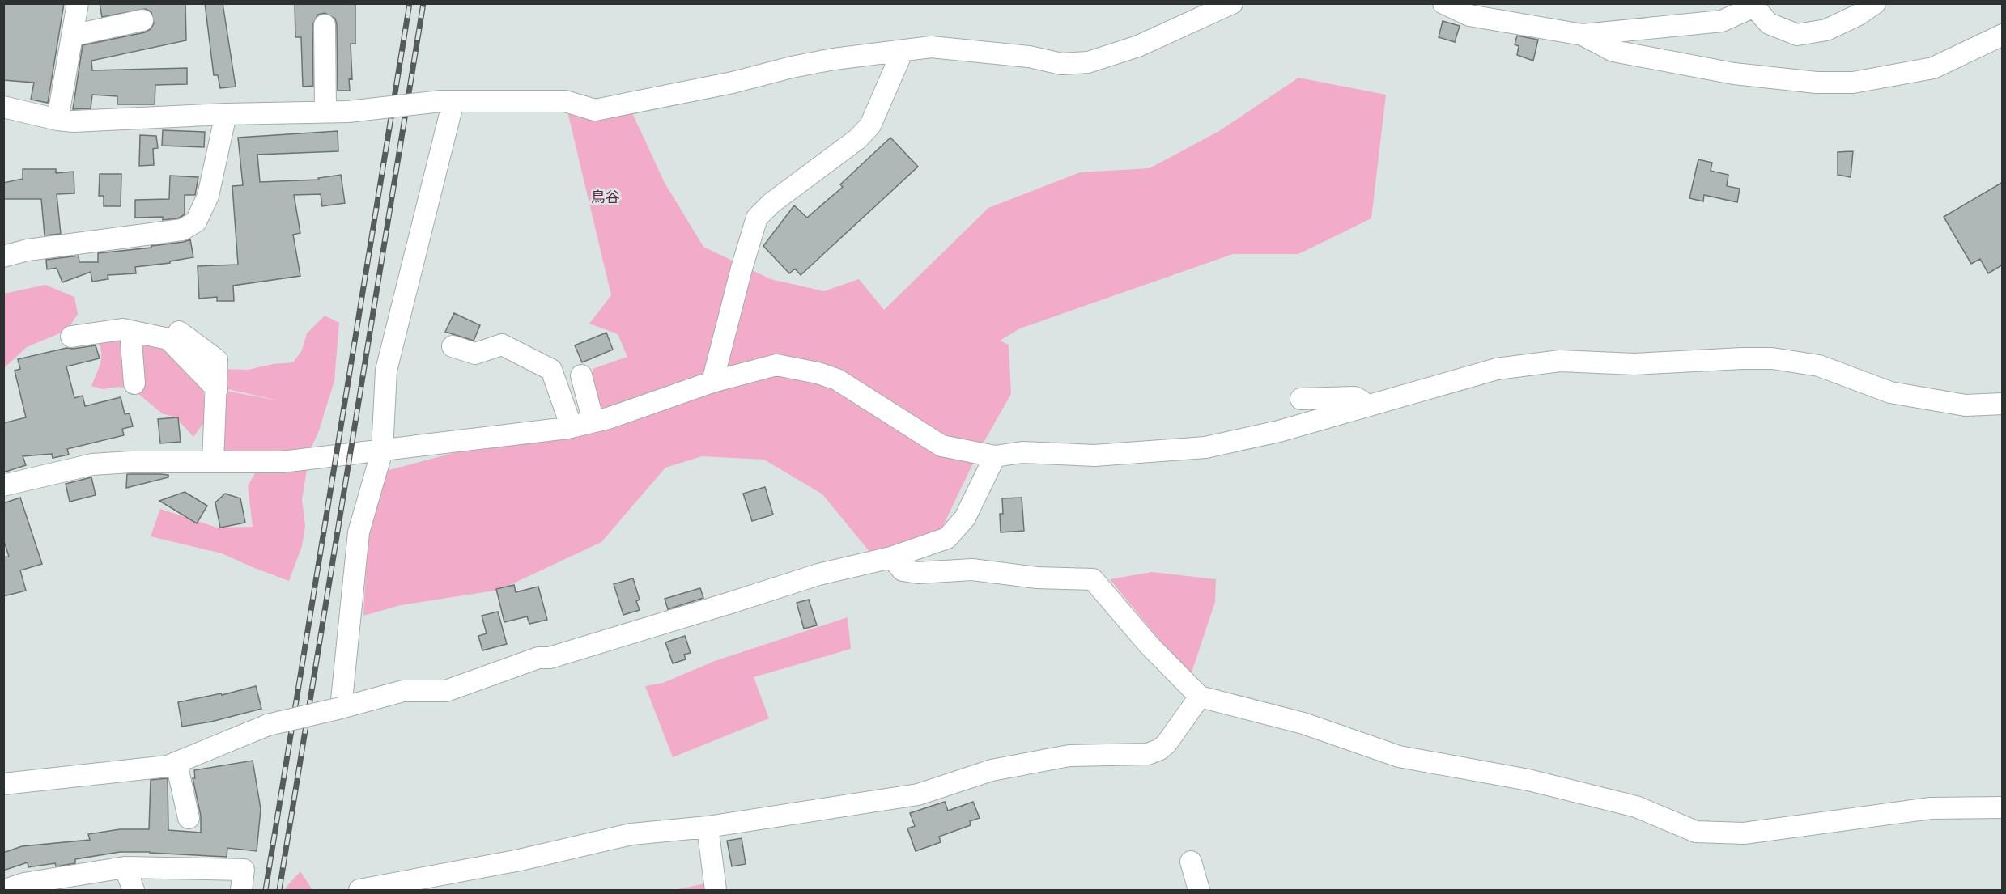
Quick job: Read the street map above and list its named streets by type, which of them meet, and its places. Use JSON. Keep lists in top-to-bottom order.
{
  "districts": ["鳥谷"]
}
